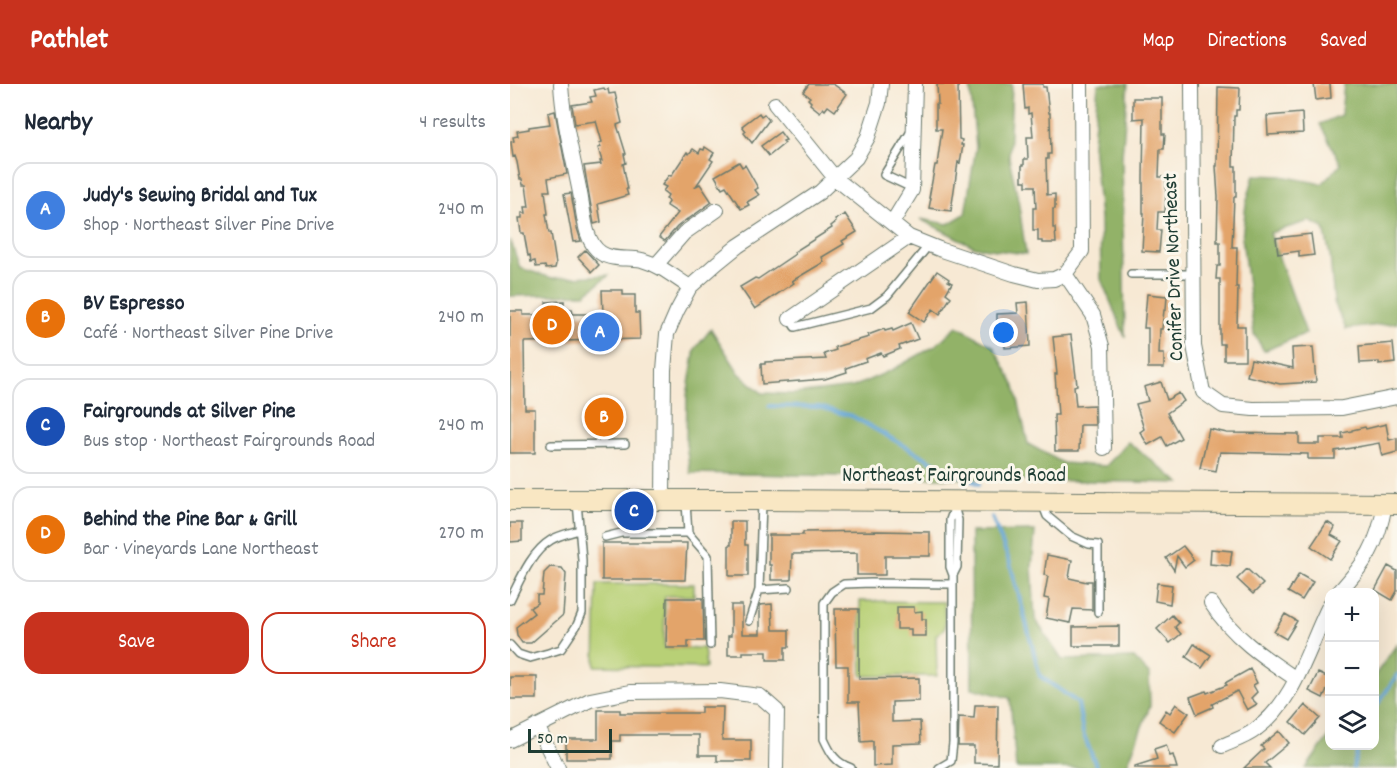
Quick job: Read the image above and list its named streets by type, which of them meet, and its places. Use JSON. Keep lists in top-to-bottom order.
{
  "streets": {
    "main road": ["Northeast Fairgrounds Road"],
    "street": ["Conifer Drive Northeast"]
  },
  "scale_bar": "50 m",
  "page": {
    "header": "Pathlet",
    "nav": ["Map", "Directions", "Saved"],
    "heading": ["Nearby", "4 results"],
    "list": [
      {
        "mark": "A",
        "name": "Judy's Sewing Bridal and Tux",
        "note": "Shop · Northeast Silver Pine Drive",
        "value": "240 m"
      },
      {
        "mark": "B",
        "name": "BV Espresso",
        "note": "Café · Northeast Silver Pine Drive",
        "value": "240 m"
      },
      {
        "mark": "C",
        "name": "Fairgrounds at Silver Pine",
        "note": "Bus stop · Northeast Fairgrounds Road",
        "value": "240 m"
      },
      {
        "mark": "D",
        "name": "Behind the Pine Bar & Grill",
        "note": "Bar · Vineyards Lane Northeast",
        "value": "270 m"
      }
    ],
    "pins": [
      "D",
      "A",
      "B",
      "C"
    ],
    "map_buttons": ["+", "−"],
    "buttons": ["Save", "Share"],
    "scale": "50 m"
  }
}
